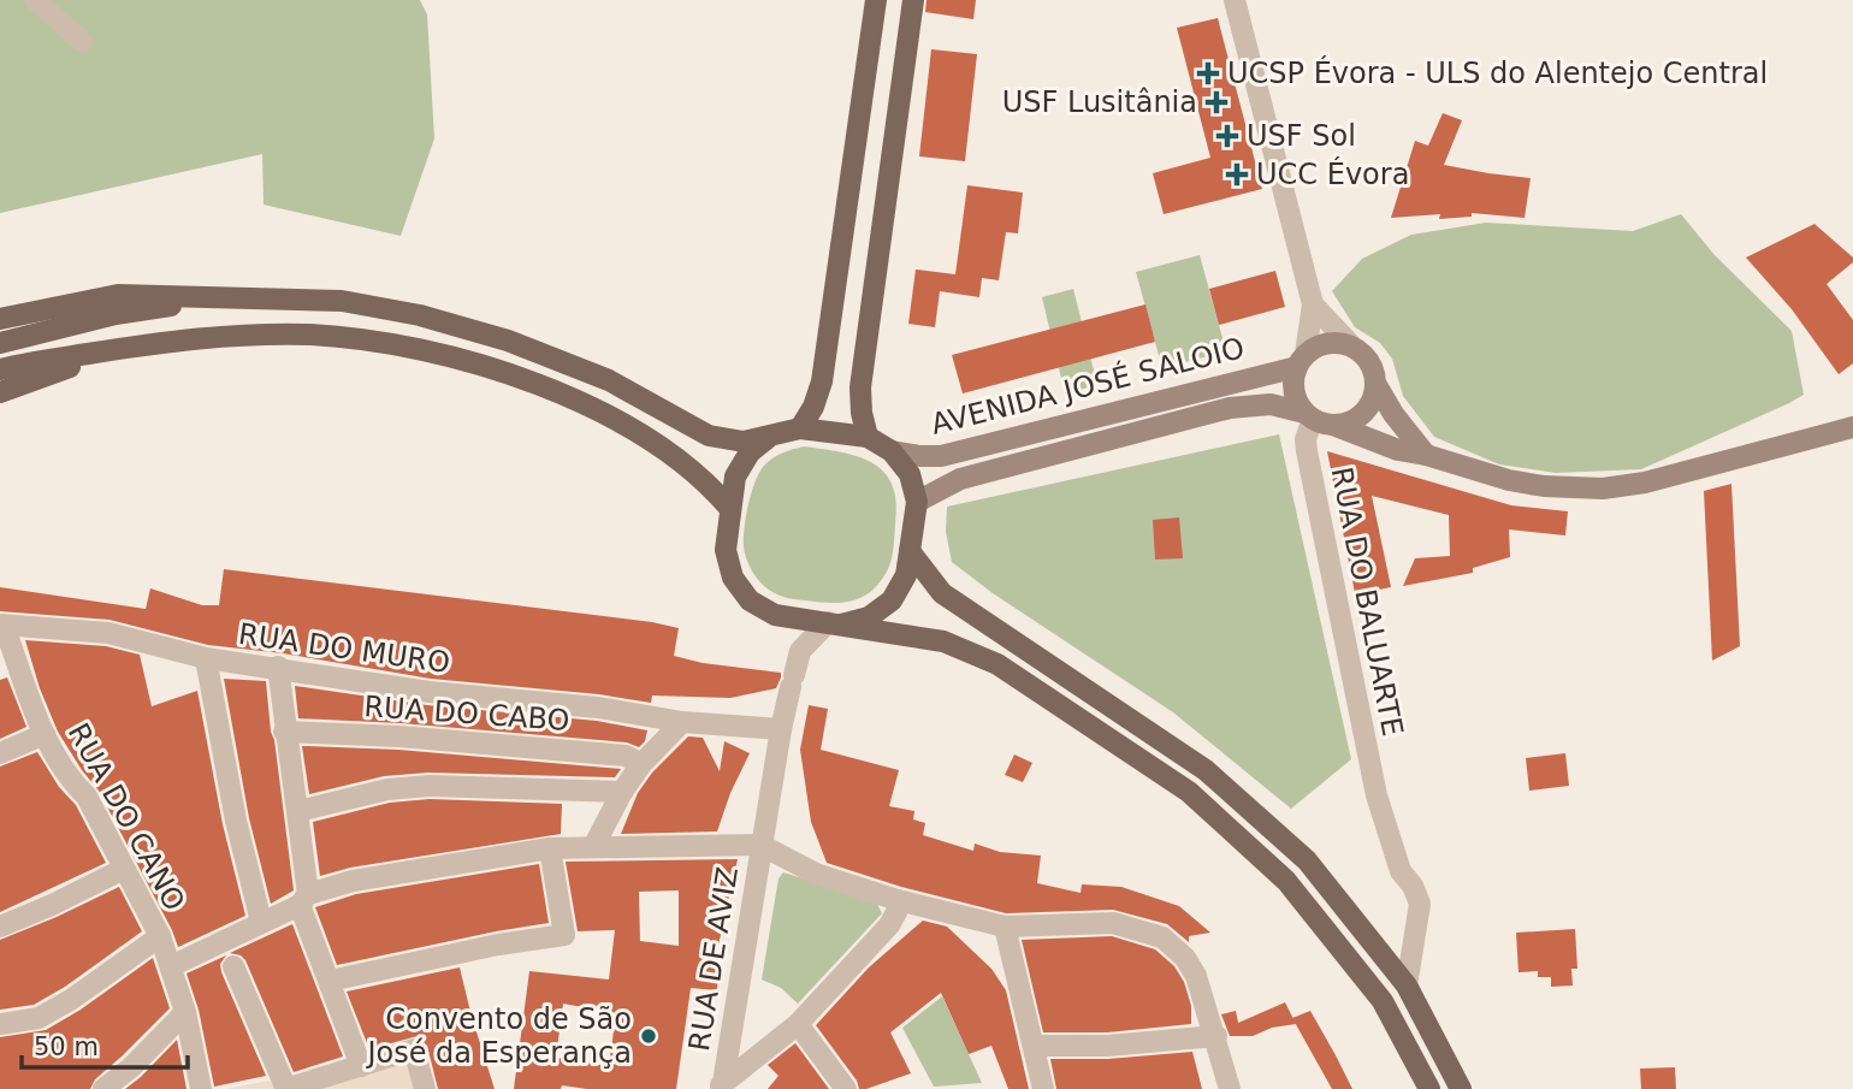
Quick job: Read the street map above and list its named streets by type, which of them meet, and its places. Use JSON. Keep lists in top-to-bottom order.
{
  "streets": {
    "main road": ["AVENIDA JOSÉ SALOIO"],
    "street": [
      "RUA DO BALUARTE",
      "RUA DO MURO",
      "RUA DO CABO",
      "RUA DO CANO",
      "RUA DE AVIZ"
    ]
  },
  "crossings": [
    ["AVENIDA JOSÉ SALOIO", "RUA DO BALUARTE"],
    ["AVENIDA JOSÉ SALOIO", "RUA DE AVIZ"],
    ["RUA DO MURO", "RUA DO CANO"],
    ["RUA DO MURO", "RUA DE AVIZ"]
  ],
  "places": {
    "health": [
      "UCSP Évora - ULS do Alentejo Central",
      "USF Lusitânia",
      "USF Sol",
      "UCC Évora"
    ],
    "other": ["Convento de São José da Esperança"]
  },
  "scale_bar": "50 m"
}
